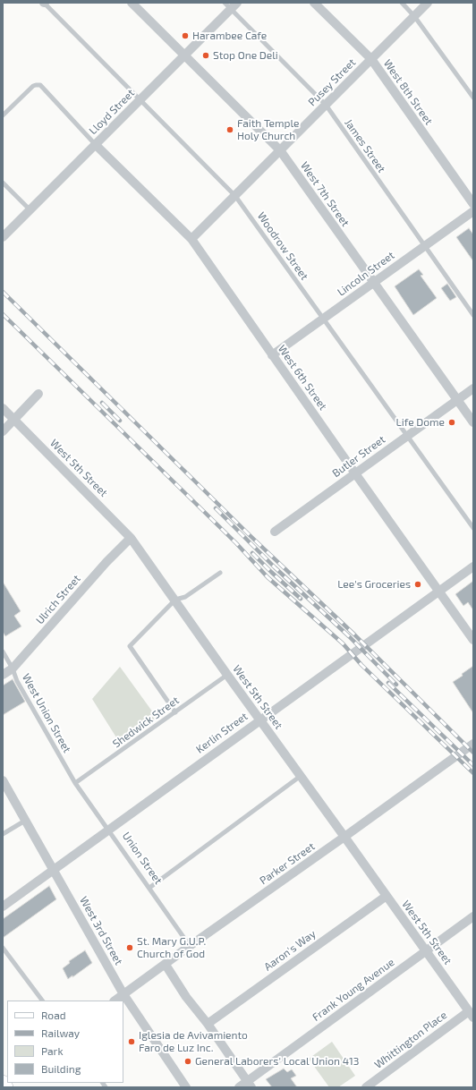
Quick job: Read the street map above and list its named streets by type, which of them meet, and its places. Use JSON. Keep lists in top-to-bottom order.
{
  "streets": {
    "street": [
      "Pusey Street",
      "West 8th Street",
      "Lloyd Street",
      "West 7th Street",
      "Lincoln Street",
      "West 6th Street",
      "Butler Street",
      "West 5th Street",
      "Ulrich Street",
      "Kerlin Street",
      "Parker Street",
      "West 3rd Street",
      "Aaron's Way",
      "Frank Young Avenue",
      "Whittington Place"
    ],
    "lane": [
      "James Street",
      "Woodrow Street",
      "West Union Street",
      "Shedwick Street",
      "Union Street"
    ]
  },
  "crossings": [
    ["Pusey Street", "West 8th Street"],
    ["Pusey Street", "James Street"],
    ["Pusey Street", "West 7th Street"],
    ["Pusey Street", "Woodrow Street"],
    ["Pusey Street", "West 6th Street"],
    ["Lloyd Street", "James Street"],
    ["Lloyd Street", "West 7th Street"],
    ["Lloyd Street", "Woodrow Street"],
    ["Lloyd Street", "West 6th Street"],
    ["James Street", "Lincoln Street"],
    ["West 7th Street", "Lincoln Street"],
    ["West 7th Street", "Butler Street"],
    ["Woodrow Street", "Lincoln Street"],
    ["Woodrow Street", "Butler Street"],
    ["Lincoln Street", "West 6th Street"],
    ["West 6th Street", "Butler Street"],
    ["West 6th Street", "Kerlin Street"],
    ["West 5th Street", "Ulrich Street"],
    ["West 5th Street", "Shedwick Street"],
    ["West 5th Street", "Kerlin Street"],
    ["West 5th Street", "Parker Street"],
    ["West 5th Street", "Aaron's Way"],
    ["West 5th Street", "Frank Young Avenue"],
    ["West 5th Street", "Whittington Place"],
    ["Ulrich Street", "West Union Street"],
    ["West Union Street", "Shedwick Street"],
    ["West Union Street", "Union Street"],
    ["Shedwick Street", "Union Street"],
    ["Kerlin Street", "Union Street"],
    ["Kerlin Street", "West 3rd Street"],
    ["Union Street", "Parker Street"],
    ["Parker Street", "West 3rd Street"]
  ],
  "places": [
    "Harambee Cafe",
    "Stop One Deli",
    "Faith Temple Holy Church",
    "Life Dome",
    "Lee's Groceries",
    "St. Mary G.U.P. Church of God",
    "Iglesia de Avivamiento Faro de Luz Inc.",
    "General Laborers' Local Union 413"
  ],
  "legend": [
    "Road",
    "Railway",
    "Park",
    "Building"
  ]
}
